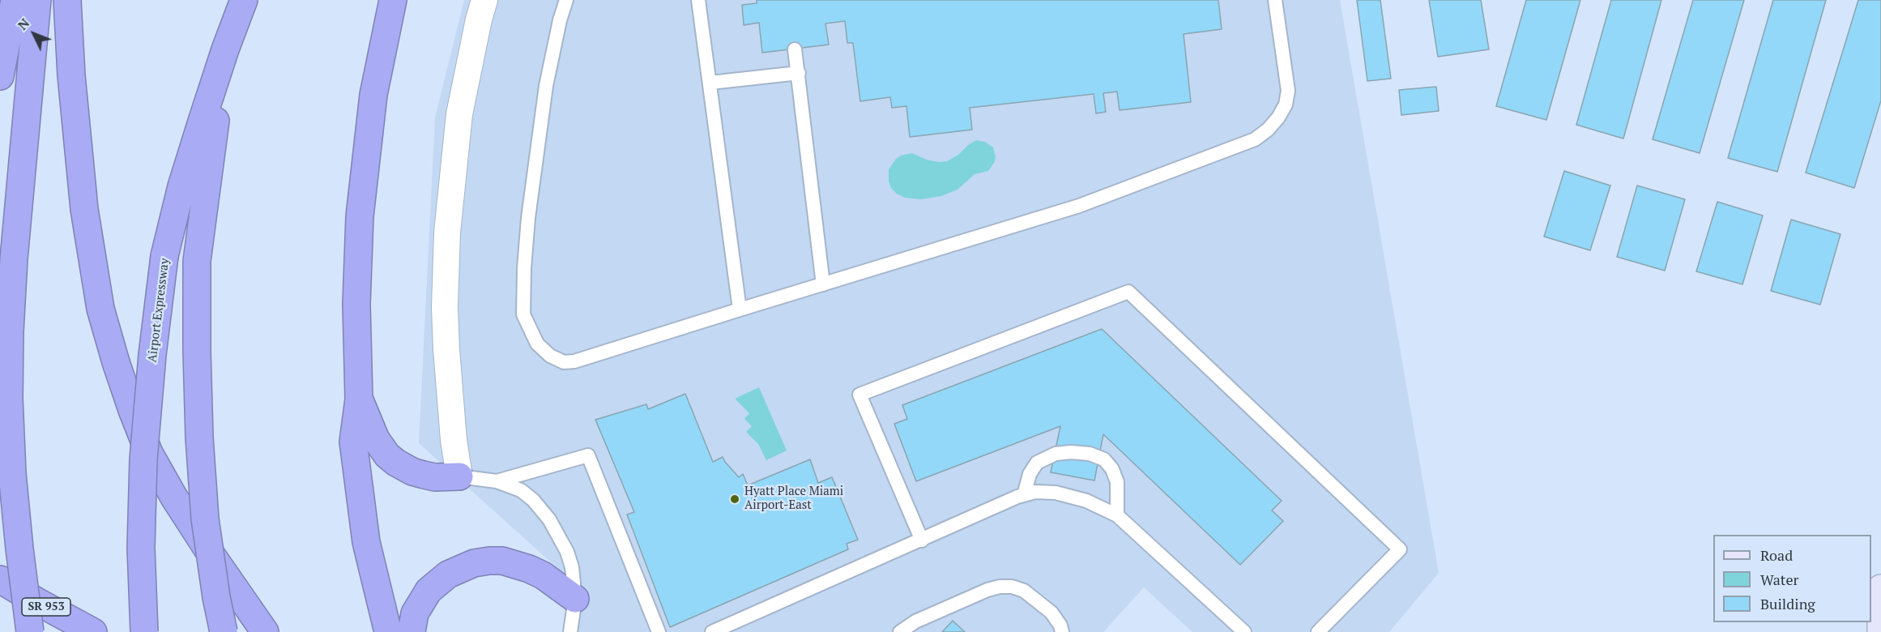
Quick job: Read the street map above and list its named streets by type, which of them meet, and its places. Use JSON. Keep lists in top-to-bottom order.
{
  "streets": {
    "highway": ["Airport Expressway", "SR 953"]
  },
  "places": ["Hyatt Place Miami Airport-East"],
  "legend": ["Road", "Water", "Building"],
  "north": "top left"
}
